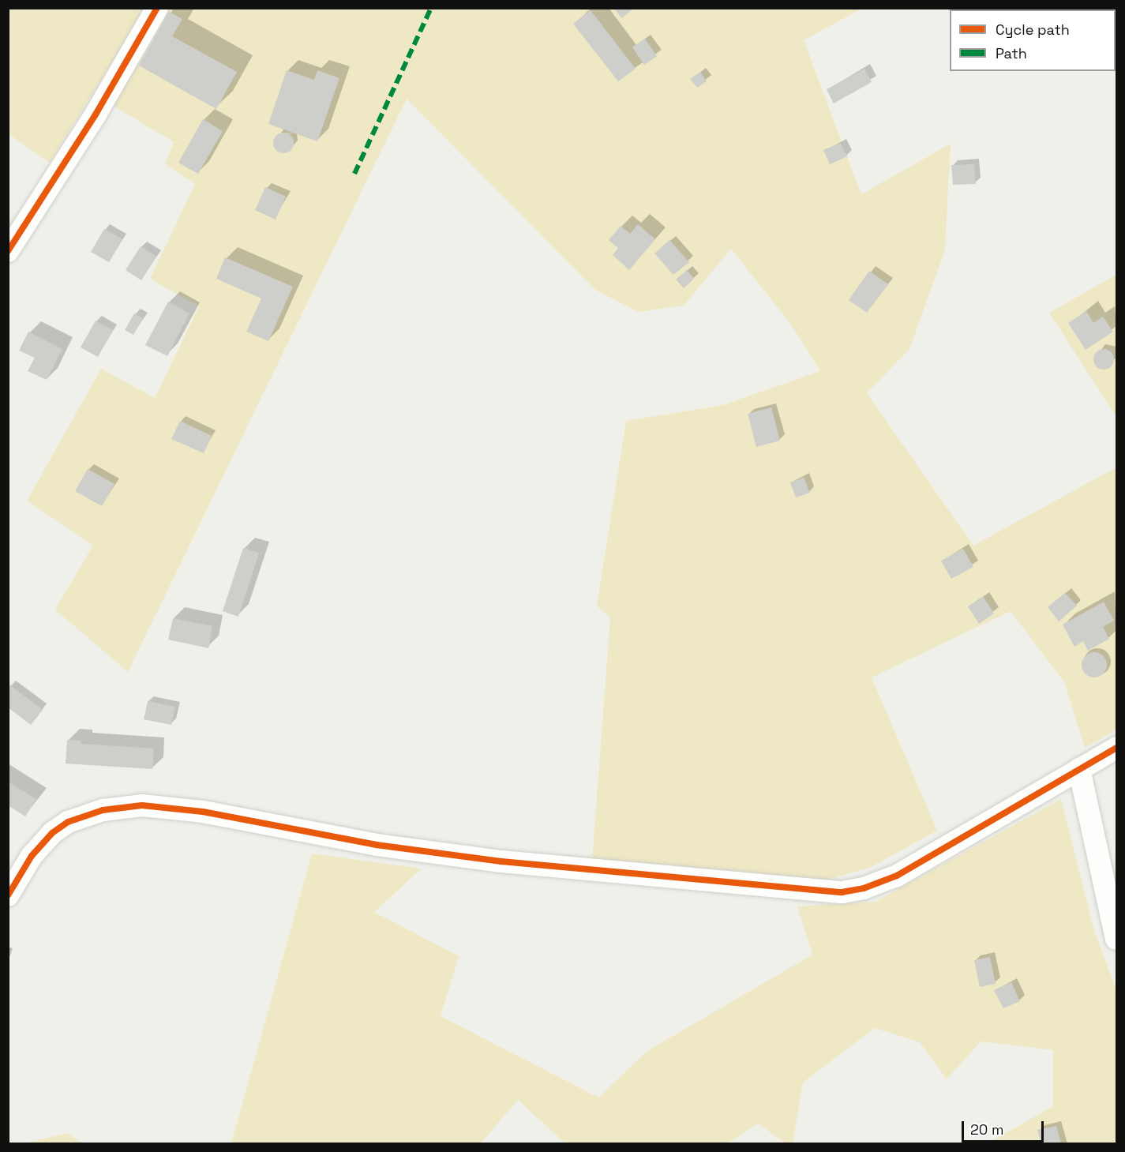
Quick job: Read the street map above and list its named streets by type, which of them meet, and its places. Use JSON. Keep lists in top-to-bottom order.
{
  "legend": ["Cycle path", "Path"],
  "scale_bar": "20 m"
}
